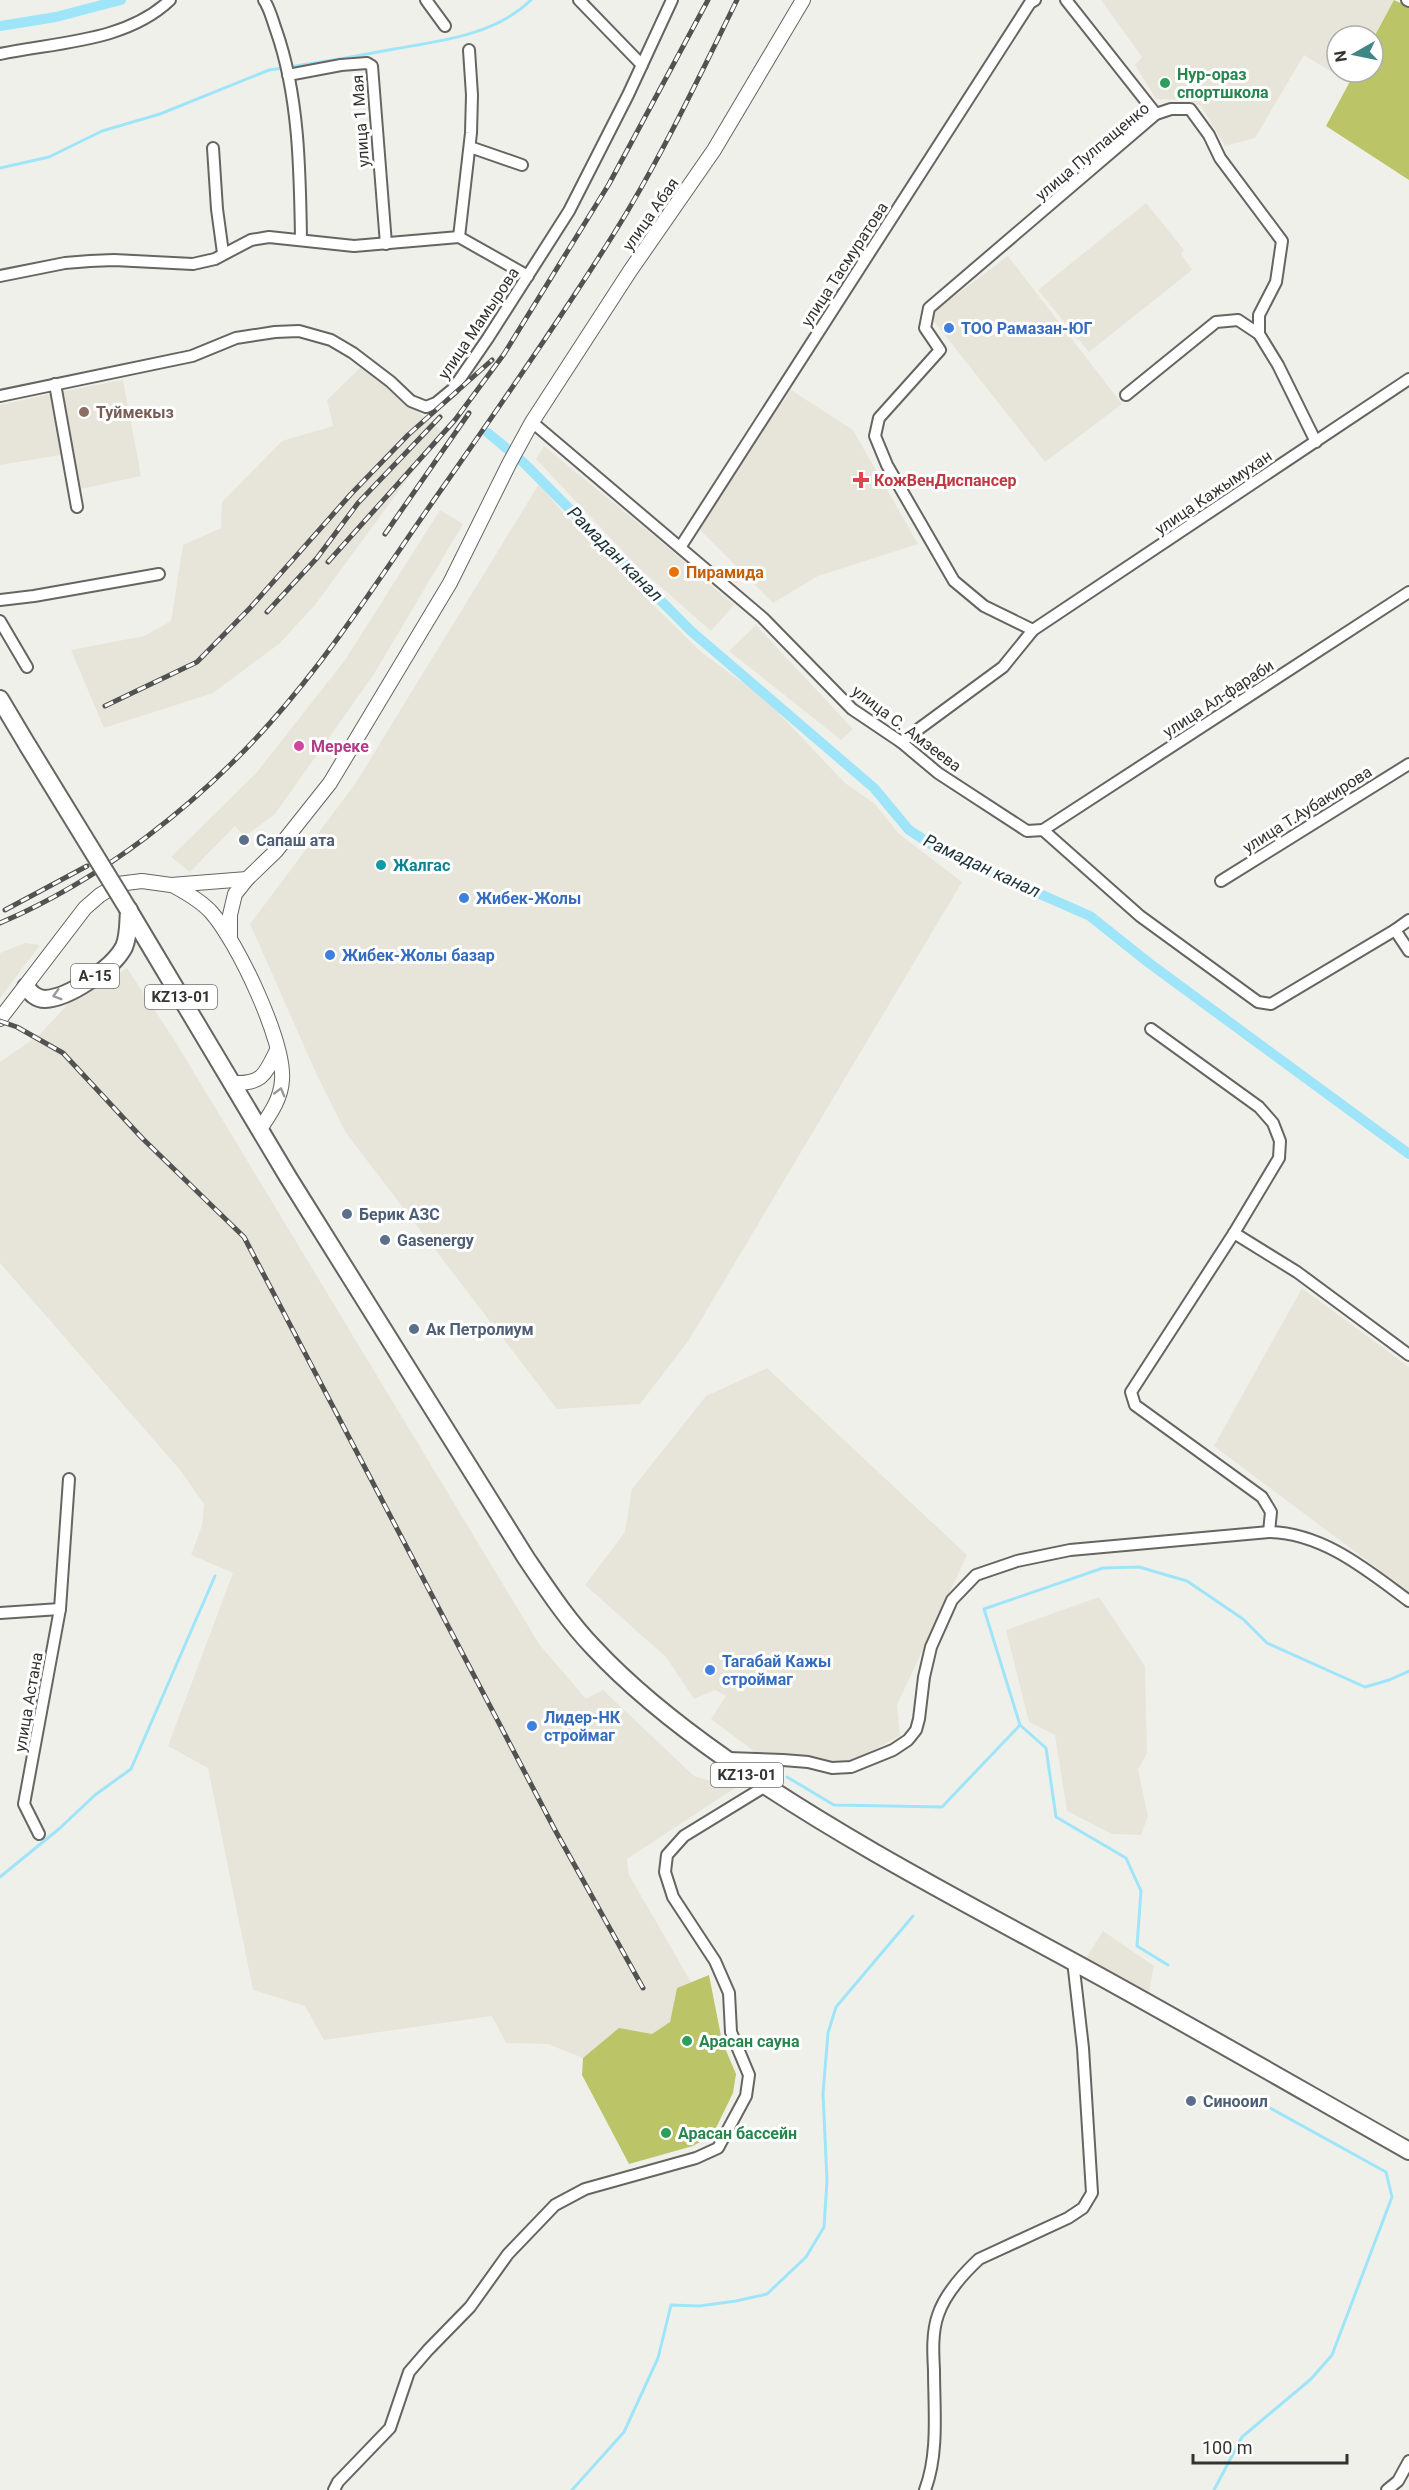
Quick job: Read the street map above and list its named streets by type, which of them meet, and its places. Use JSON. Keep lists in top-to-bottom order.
{
  "streets": {
    "highway": ["A-15", "KZ13-01"],
    "main road": ["улица Абая"],
    "street": [
      "улица 1 Мая",
      "улица Пулпащенко",
      "улица Тасмуратова",
      "улица Мамырова",
      "улица Кажымухан",
      "улица Ал-фараби",
      "улица С. Амзеева",
      "улица Т.Аубакирова",
      "улица Астана"
    ]
  },
  "crossings": [
    ["улица Пулпащенко", "улица Кажымухан"],
    ["улица Абая", "улица С. Амзеева"],
    ["улица Тасмуратова", "улица С. Амзеева"],
    ["улица Кажымухан", "улица С. Амзеева"],
    ["улица Ал-фараби", "улица С. Амзеева"],
    ["A-15", "KZ13-01"]
  ],
  "water": ["Рамадан канал"],
  "places": {
    "other": [
      "Нур-ораз спортшкола",
      "ТОО Рамазан-ЮГ",
      "Туймекыз",
      "Пирамида",
      "Мереке",
      "Сапаш ата",
      "Жалгас",
      "Жибек-Жолы",
      "Жибек-Жолы базар",
      "Берик АЗС",
      "Gasenergy",
      "Ак Петролиум",
      "Тагабай Кажы строймаг",
      "Лидер-НК строймаг",
      "Арасан сауна",
      "Синооил",
      "Арасан бассейн"
    ],
    "health": ["КожВенДиспансер"]
  },
  "scale_bar": "100 m",
  "north": "left"
}
